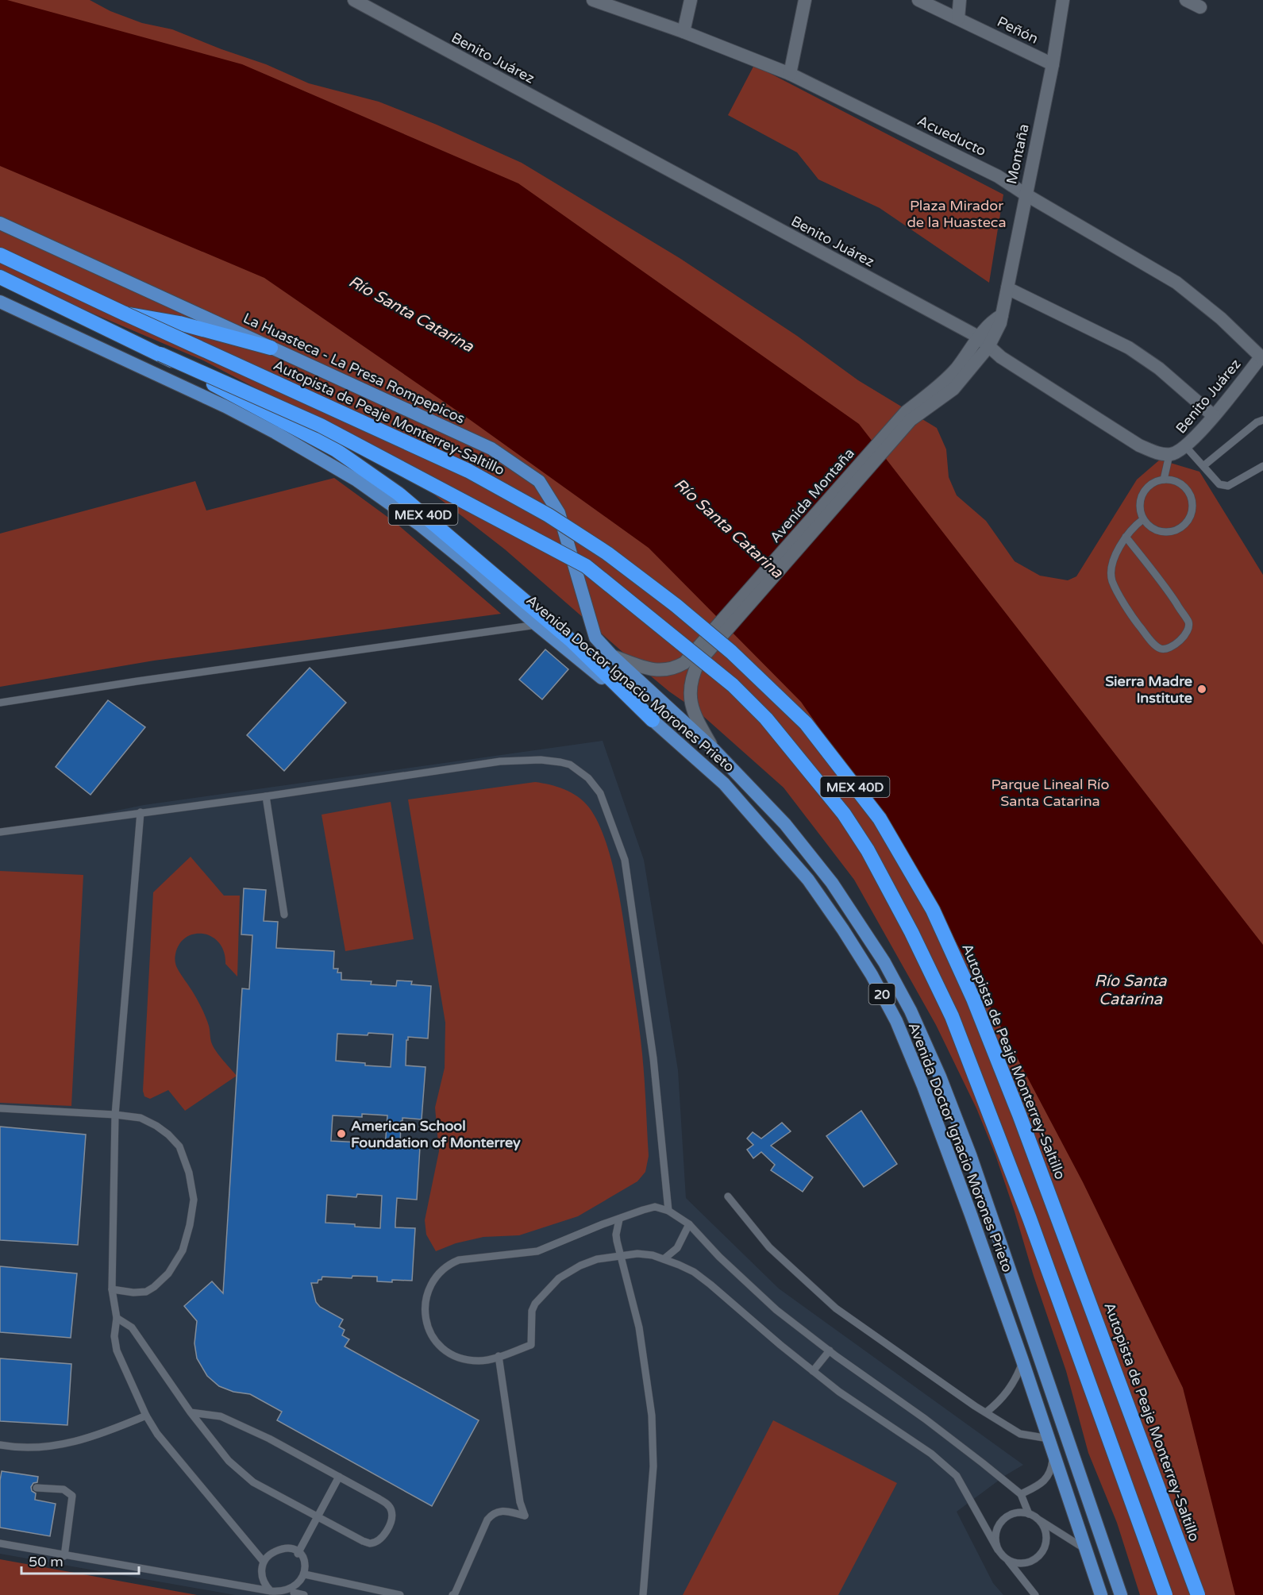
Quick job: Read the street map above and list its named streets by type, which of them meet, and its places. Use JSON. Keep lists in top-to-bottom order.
{
  "streets": {
    "highway": ["Autopista de Peaje Monterrey-Saltillo", "MEX 40D"],
    "main road": ["La Huasteca - La Presa Rompepicos", "Avenida Doctor Ignacio Morones Prieto", "20"],
    "street": [
      "Peñón",
      "Benito Juárez",
      "Acueducto",
      "Montaña",
      "Avenida Montaña"
    ]
  },
  "crossings": [
    ["Peñón", "Montaña"],
    ["Benito Juárez", "Acueducto"],
    ["Benito Juárez", "Montaña"],
    ["Benito Juárez", "Avenida Montaña"],
    ["Acueducto", "Montaña"],
    ["Montaña", "Avenida Montaña"],
    ["La Huasteca - La Presa Rompepicos", "Avenida Doctor Ignacio Morones Prieto"],
    ["Avenida Montaña", "Avenida Doctor Ignacio Morones Prieto"],
    ["MEX 40D", "Avenida Doctor Ignacio Morones Prieto"]
  ],
  "water": ["Río Santa Catarina"],
  "parks": ["Plaza Mirador de la Huasteca", "Parque Lineal Río Santa Catarina"],
  "places": ["Sierra Madre Institute", "American School Foundation of Monterrey"],
  "scale_bar": "50 m"
}
